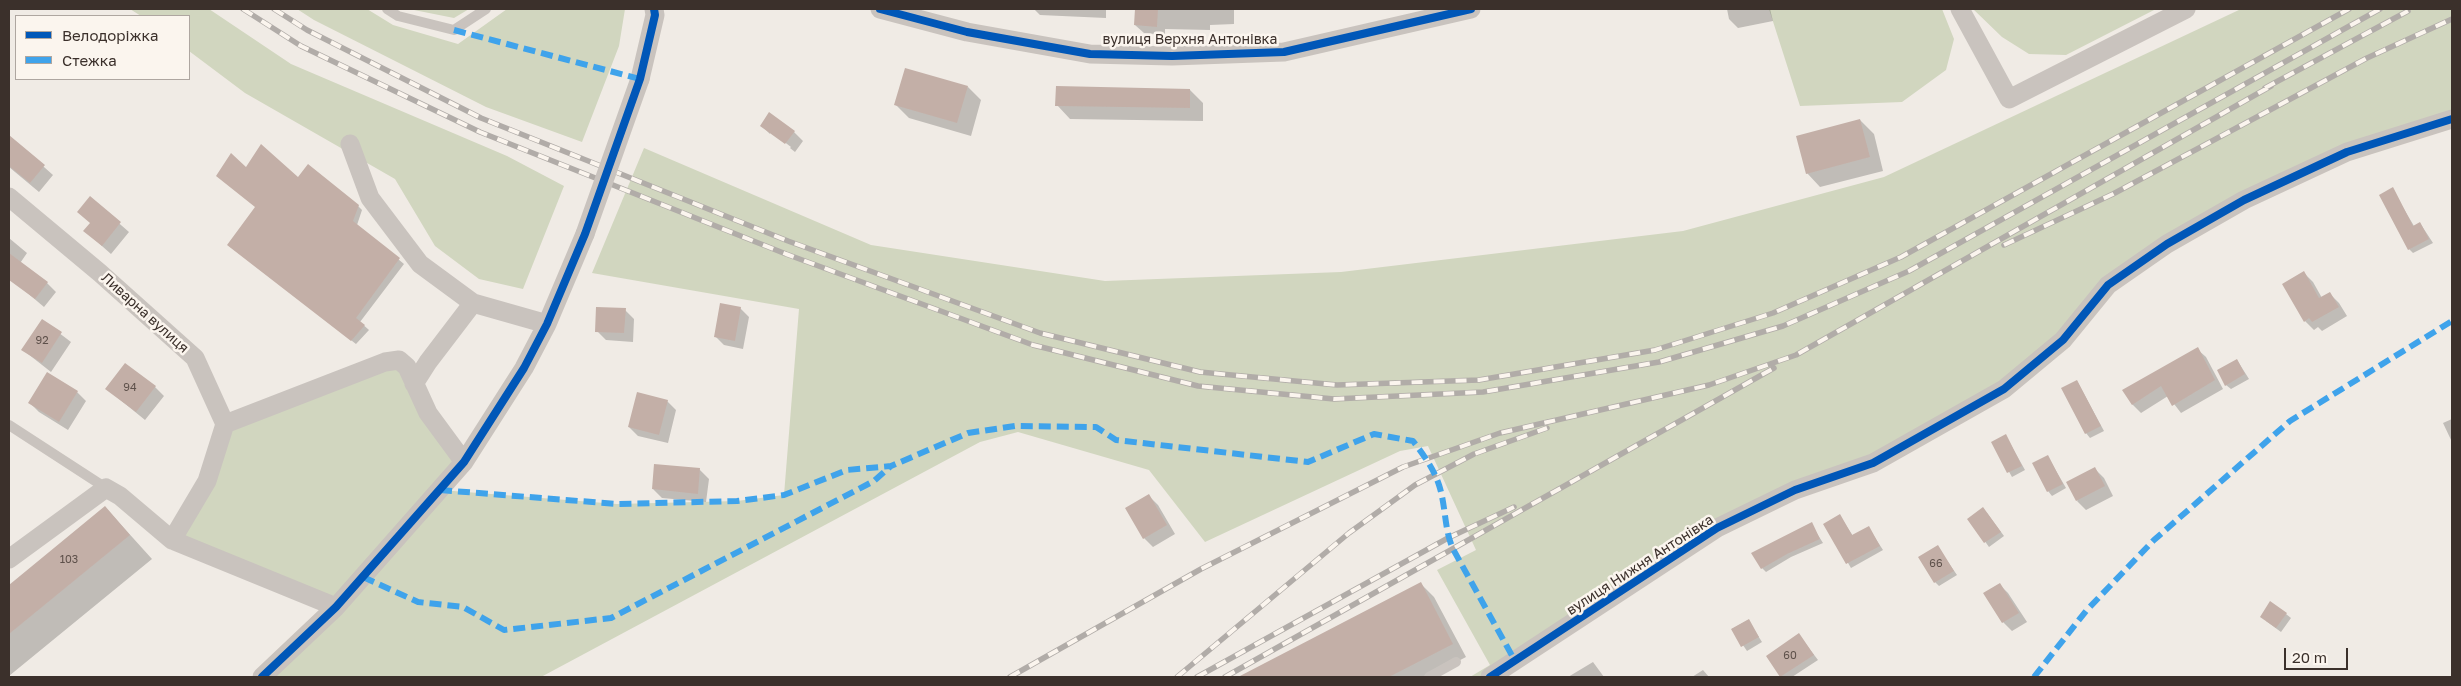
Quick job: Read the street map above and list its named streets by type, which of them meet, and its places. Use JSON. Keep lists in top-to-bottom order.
{
  "streets": {
    "street": ["вулиця Верхня Антонівка", "Ливарна вулиця", "вулиця Нижня Антонівка"]
  },
  "house_numbers": [
    "92",
    "94",
    "103",
    "66",
    "60"
  ],
  "legend": ["Велодоріжка", "Стежка"],
  "scale_bar": "20 m"
}
